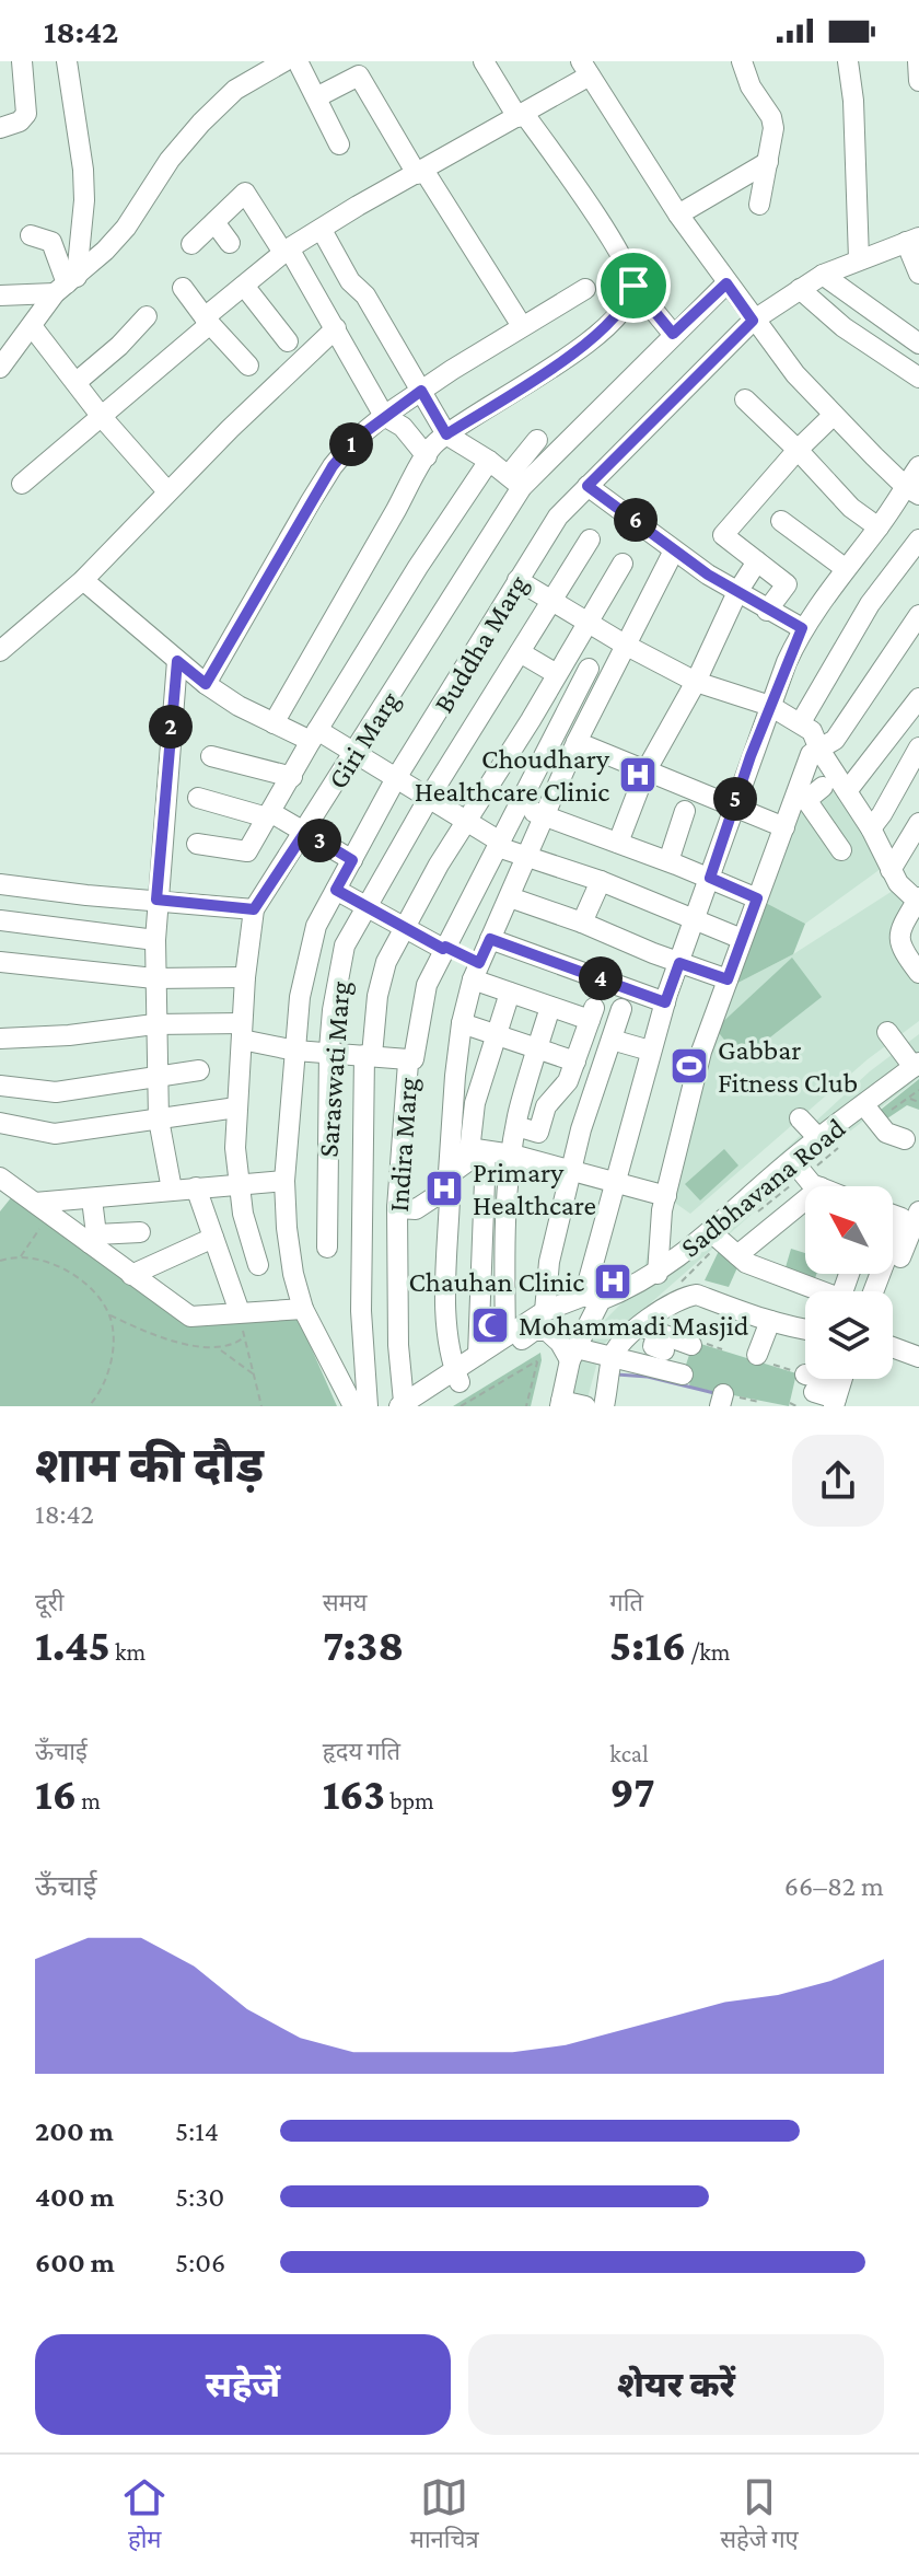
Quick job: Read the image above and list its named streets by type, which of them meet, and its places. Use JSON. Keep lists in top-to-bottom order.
{
  "streets": {
    "street": [
      "Buddha Marg",
      "Giri Marg",
      "Saraswati Marg",
      "Indira Marg",
      "Sadbhavana Road"
    ]
  },
  "places": {
    "hospital": ["Choudhary Healthcare Clinic", "Primary Healthcare", "Chauhan Clinic"],
    "sports": ["Gabbar Fitness Club"],
    "mosque": ["Mohammadi Masjid"]
  },
  "north": "top left",
  "page": {
    "status": "18:42",
    "pins": [
      "1",
      "6",
      "2",
      "5",
      "3",
      "4"
    ],
    "heading": ["शाम की दौड़", "18:42"],
    "stats": [
      ["दूरी", "1.45 km"],
      ["समय", "7:38"],
      ["गति", "5:16 /km"],
      ["ऊँचाई", "16 m"],
      ["हृदय गति", "163 bpm"],
      ["kcal", "97"]
    ],
    "chart": ["ऊँचाई", "66–82 m"],
    "list": [
      {
        "name": "200 m",
        "note": "5:14"
      },
      {
        "name": "400 m",
        "note": "5:30"
      },
      {
        "name": "600 m",
        "note": "5:06"
      }
    ],
    "buttons": ["सहेजें", "शेयर करें"],
    "tabs": ["होम", "मानचित्र", "सहेजे गए"]
  }
}
